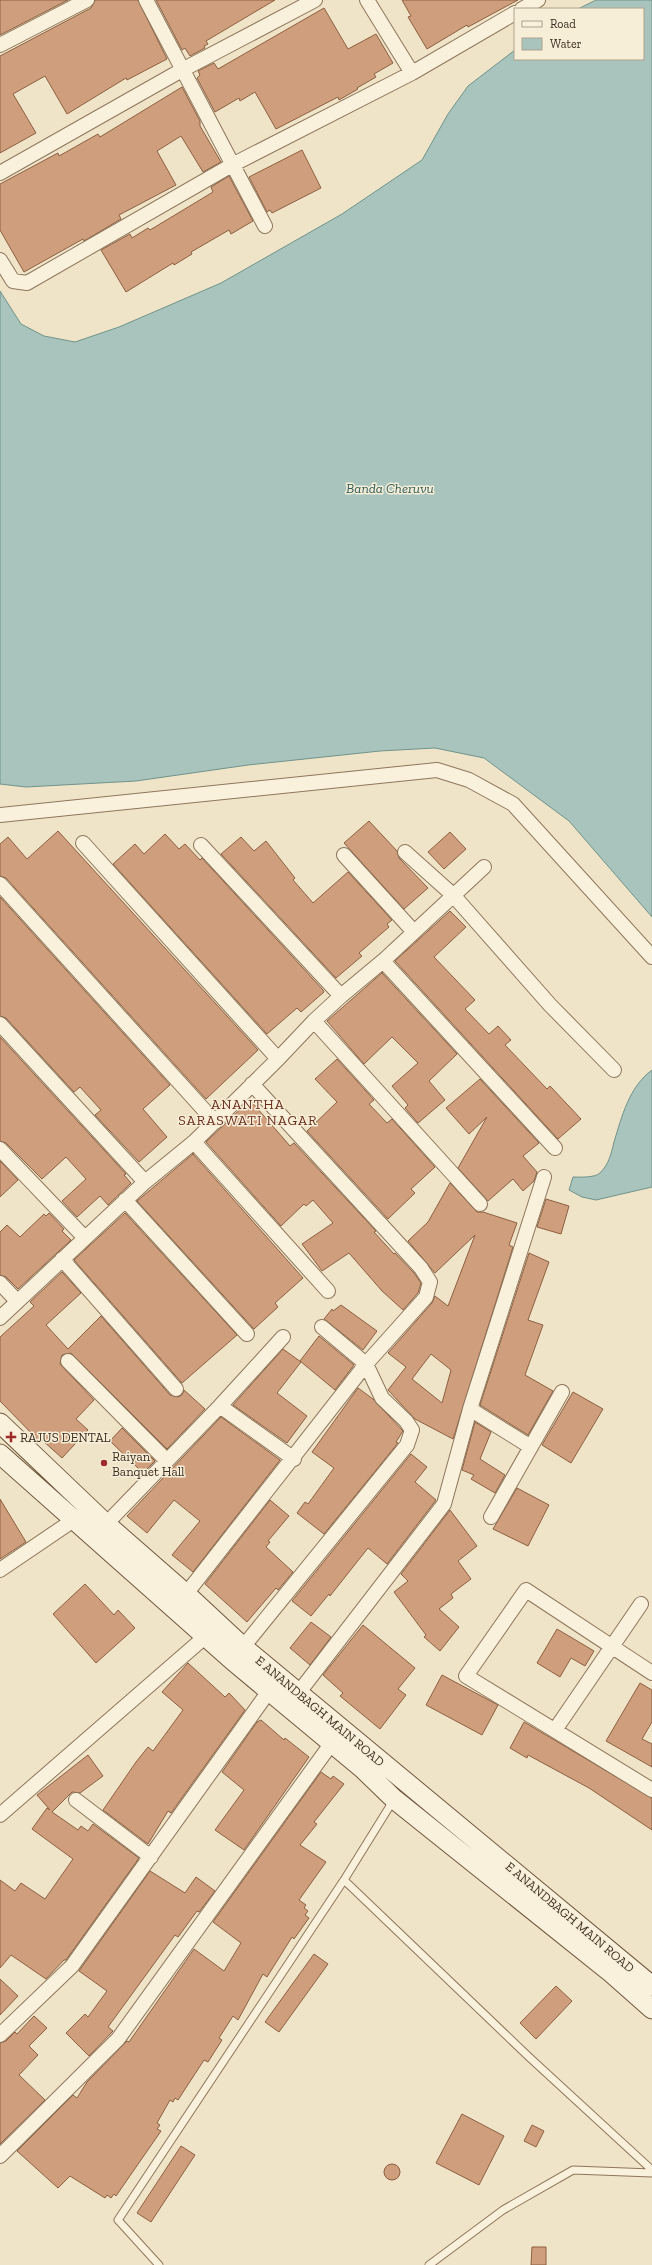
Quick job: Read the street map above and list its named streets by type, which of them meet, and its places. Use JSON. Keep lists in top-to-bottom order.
{
  "streets": {
    "street": ["E ANANDBAGH MAIN ROAD"]
  },
  "districts": ["ANANTHA SARASWATI NAGAR"],
  "water": ["Banda Cheruvu"],
  "places": {
    "health": ["RAJUS DENTAL"],
    "other": ["Raiyan Banquet Hall"]
  },
  "legend": ["Road", "Water"]
}
